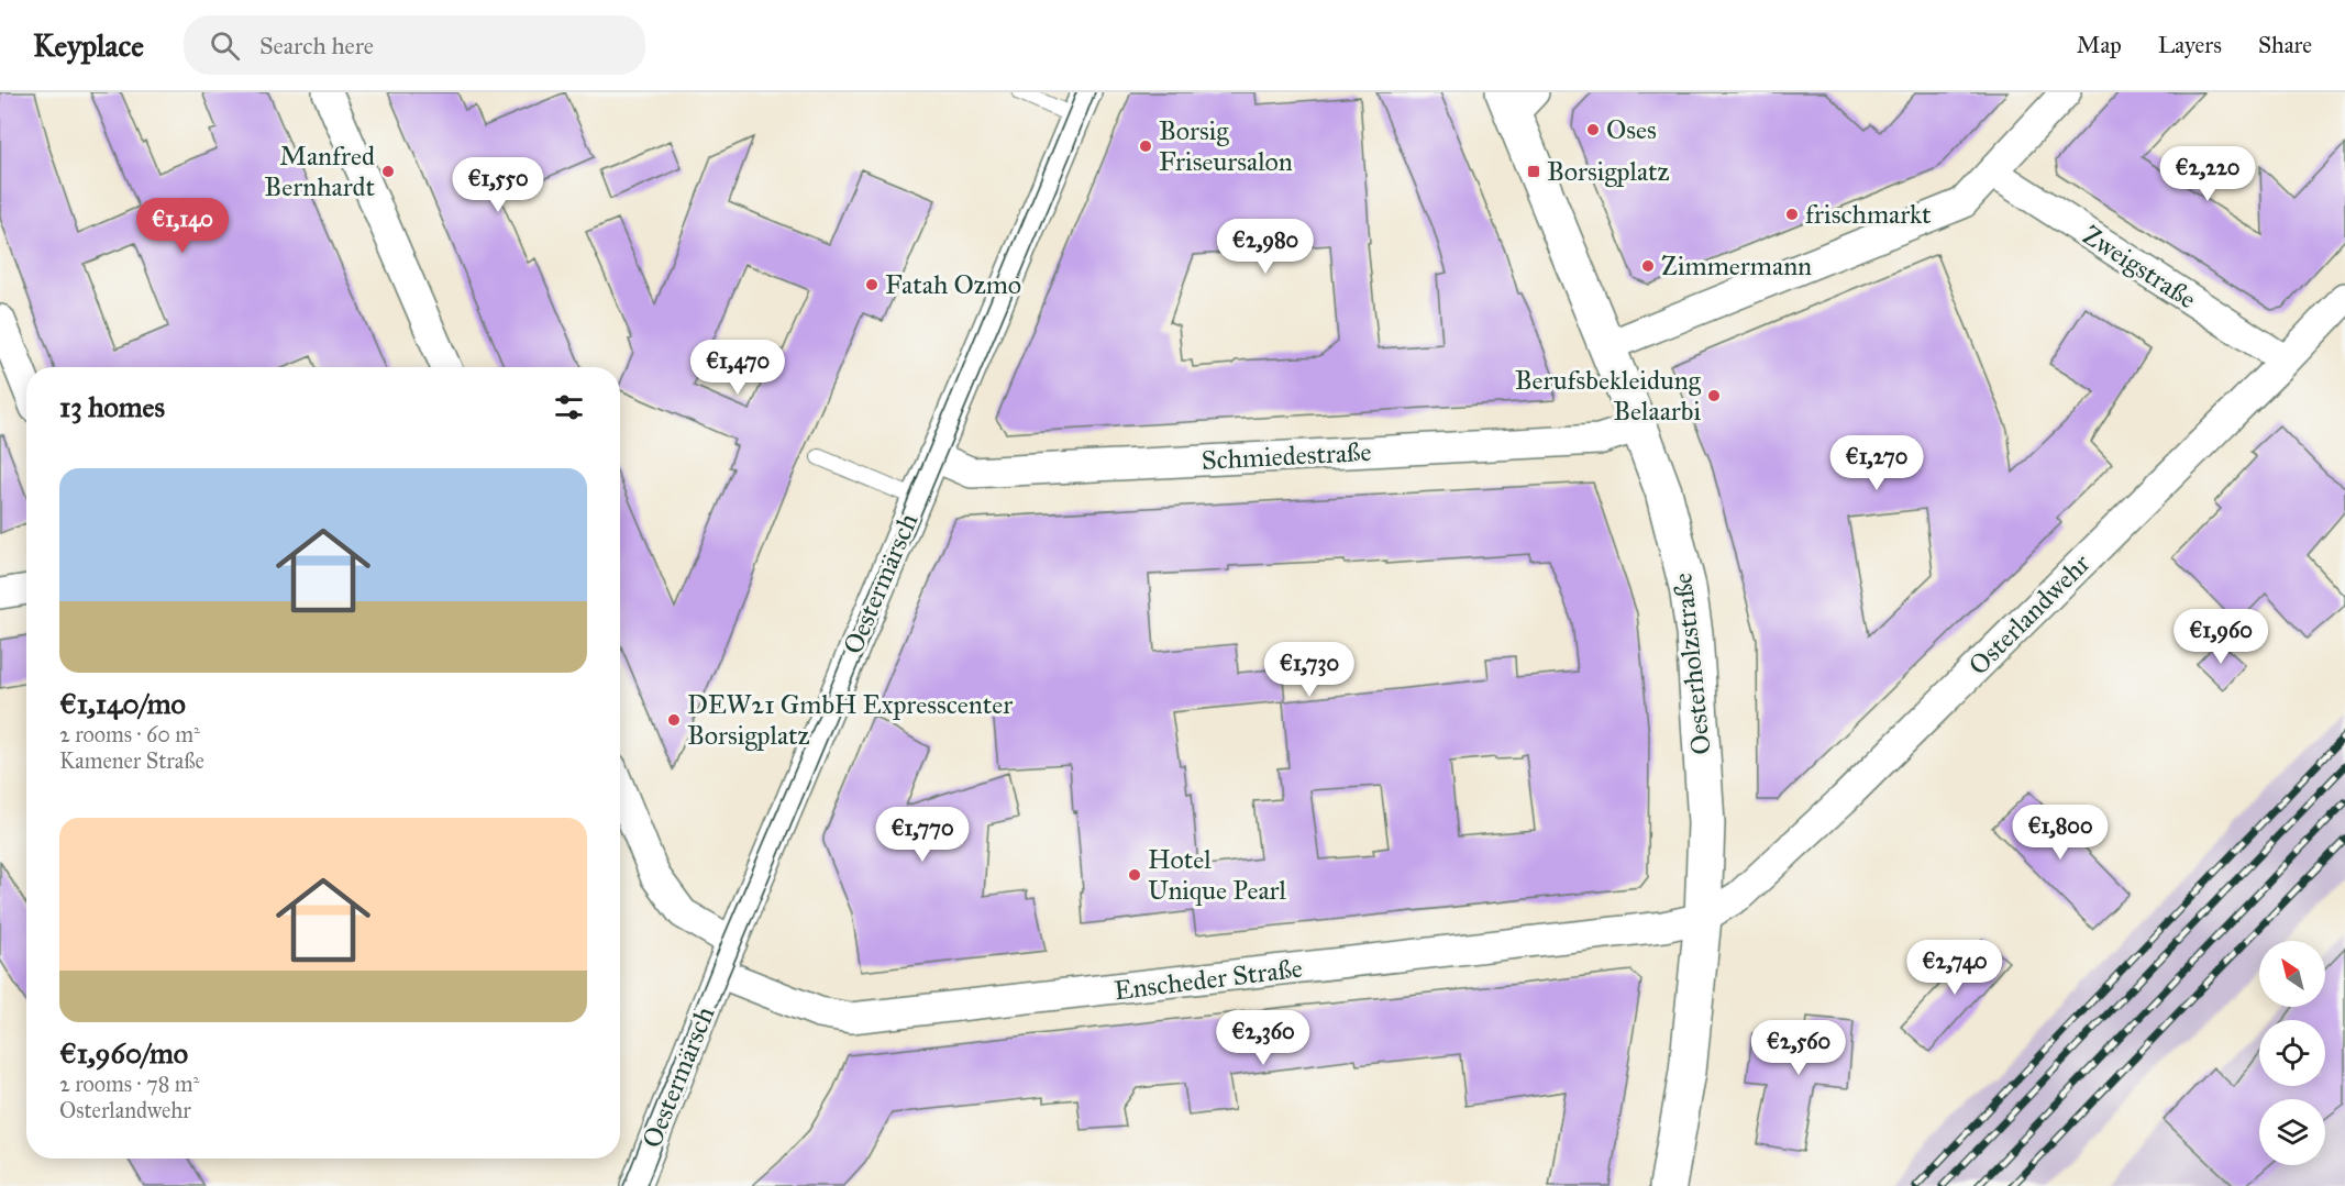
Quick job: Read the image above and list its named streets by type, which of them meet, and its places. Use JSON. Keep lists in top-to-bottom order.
{
  "streets": {
    "street": [
      "Zweigstraße",
      "Schmiedestraße",
      "Oestermärsch",
      "Osterlandwehr",
      "Oesterholzstraße",
      "Enscheder Straße"
    ]
  },
  "crossings": [
    ["Zweigstraße", "Osterlandwehr"],
    ["Schmiedestraße", "Oestermärsch"],
    ["Schmiedestraße", "Oesterholzstraße"],
    ["Oestermärsch", "Enscheder Straße"],
    ["Osterlandwehr", "Oesterholzstraße"],
    ["Osterlandwehr", "Enscheder Straße"],
    ["Oesterholzstraße", "Enscheder Straße"]
  ],
  "places": {
    "other": [
      "Oses",
      "Borsig Friseursalon",
      "Manfred Bernhardt",
      "frischmarkt",
      "Zimmermann",
      "Fatah Ozmo",
      "Berufsbekleidung Belaarbi",
      "DEW21 GmbH Expresscenter Borsigplatz",
      "Hotel Unique Pearl"
    ],
    "transit": ["Borsigplatz"]
  },
  "north": "top left",
  "page": {
    "header": "Keyplace",
    "search": "Search here",
    "nav": ["Map", "Layers", "Share"],
    "price": [
      "€2,220",
      "€1,550",
      "€1,140",
      "€2,980",
      "€1,470",
      "€1,270",
      "€1,960",
      "€1,730",
      "€1,800",
      "€1,770",
      "€2,740",
      "€2,360",
      "€2,560"
    ],
    "heading": "13 homes",
    "list": [
      {
        "name": "€1,140/mo",
        "note": "2 rooms · 60 m² · Kamener Straße"
      },
      {
        "name": "€1,960/mo",
        "note": "2 rooms · 78 m² · Osterlandwehr"
      }
    ]
  }
}
